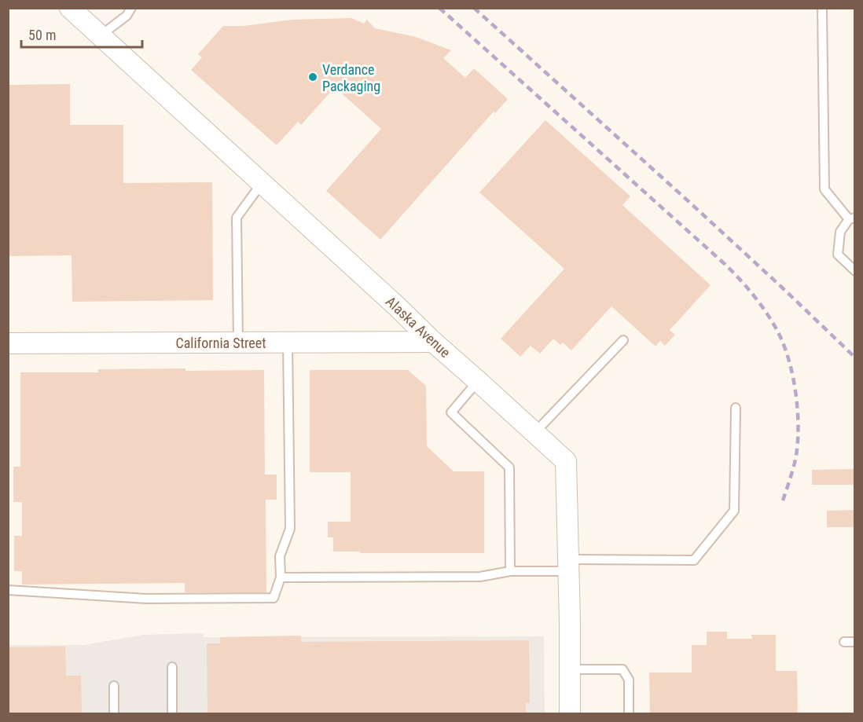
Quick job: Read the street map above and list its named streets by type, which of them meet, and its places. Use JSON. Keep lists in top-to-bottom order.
{
  "streets": {
    "street": ["Alaska Avenue", "California Street"]
  },
  "crossings": [
    ["Alaska Avenue", "California Street"]
  ],
  "places": ["Verdance Packaging"],
  "scale_bar": "50 m"
}
